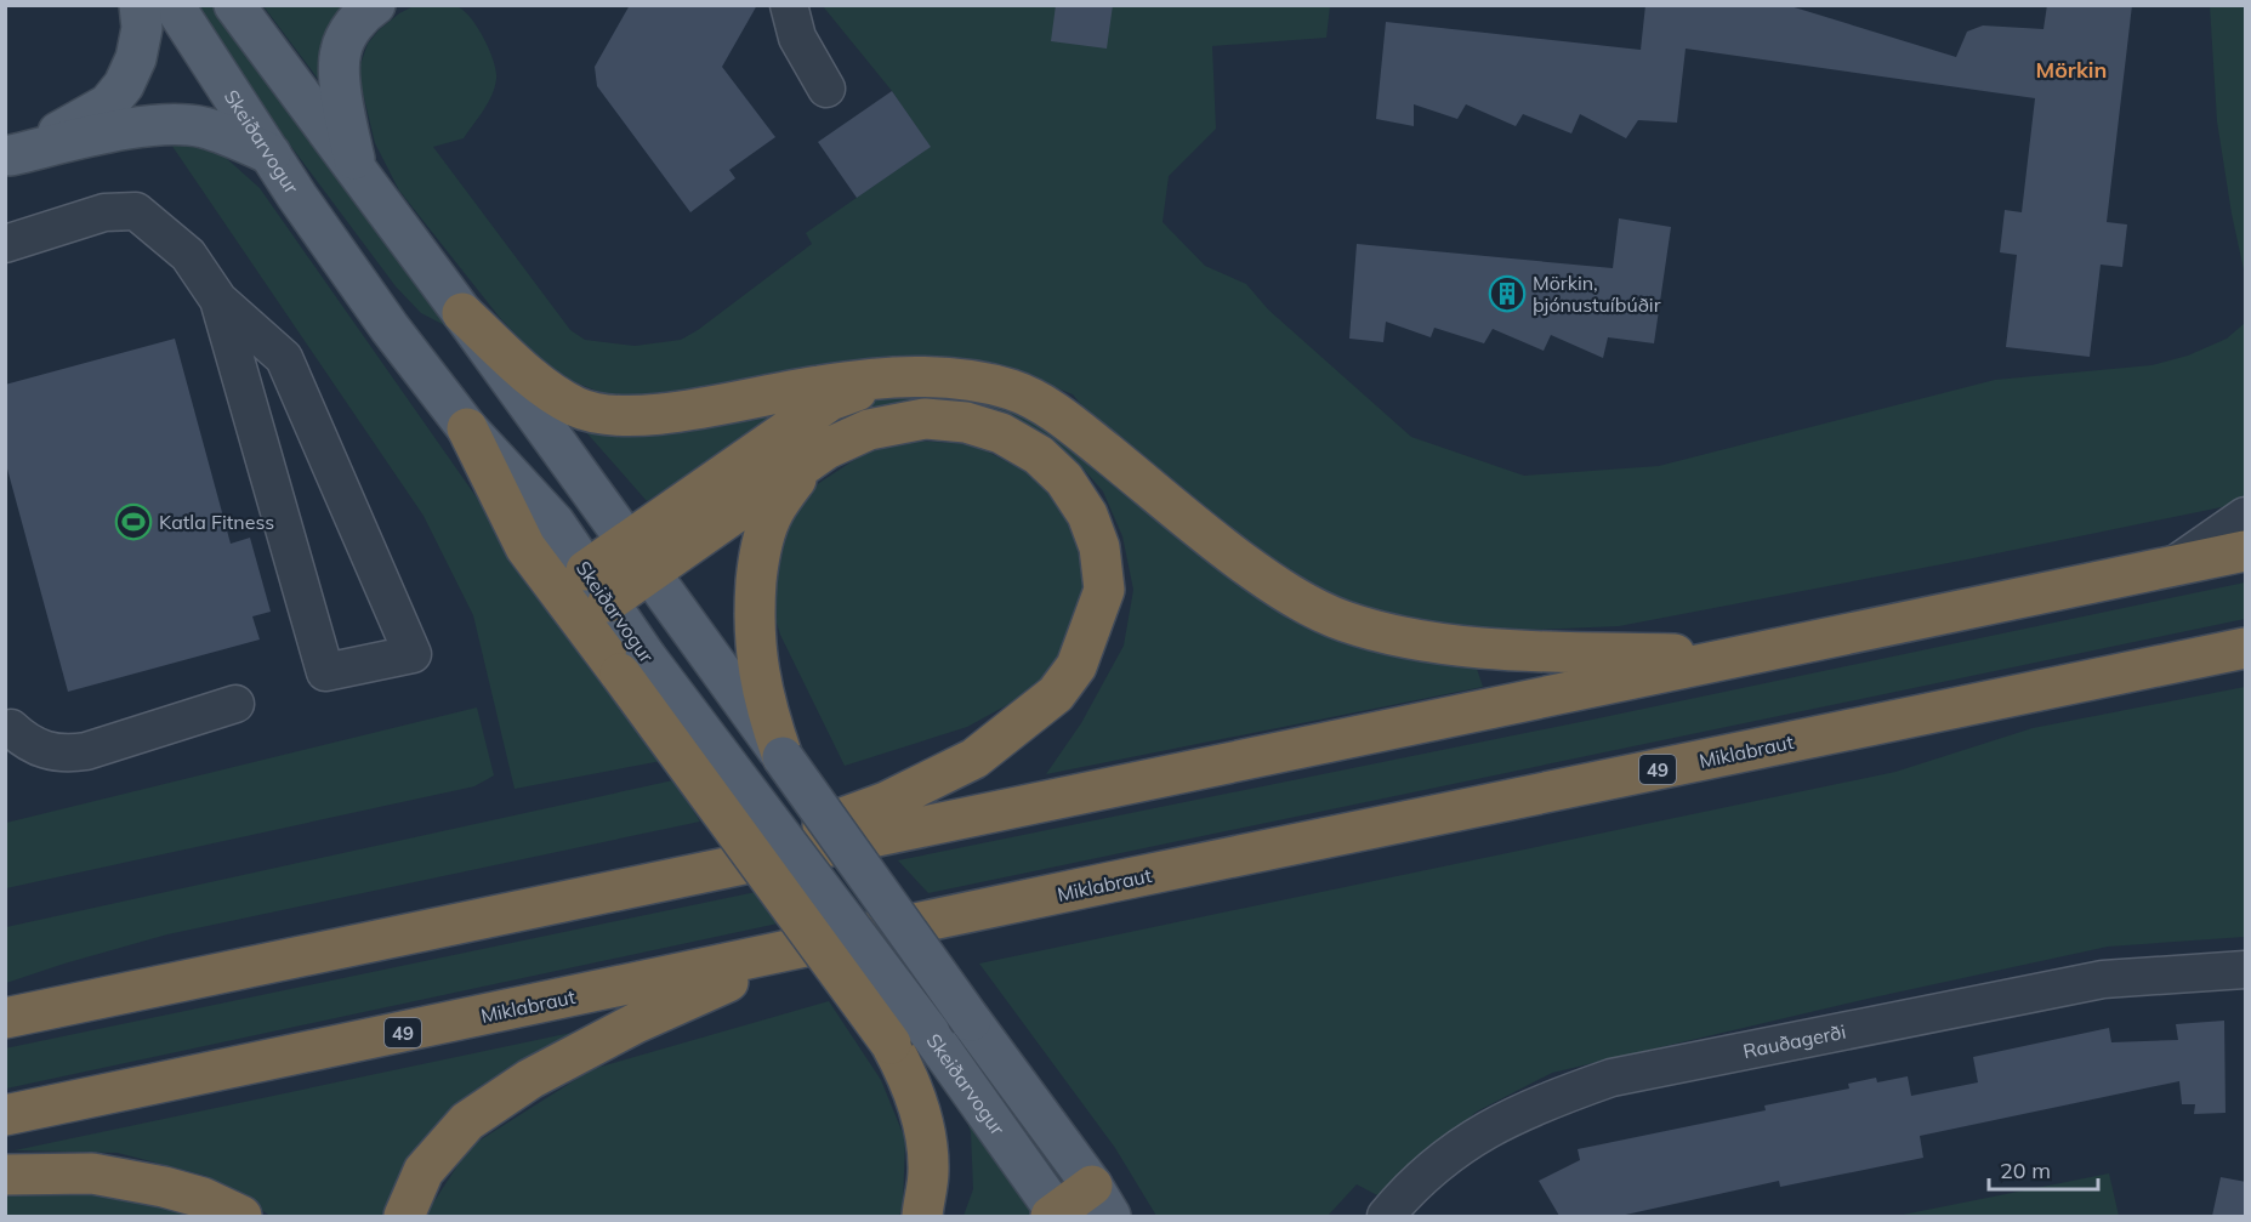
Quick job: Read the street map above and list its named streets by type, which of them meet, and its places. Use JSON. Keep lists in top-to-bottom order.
{
  "streets": {
    "highway": ["Miklabraut", "49"],
    "main road": ["Skeiðarvogur"],
    "street": ["Rauðagerði"]
  },
  "districts": ["Mörkin"],
  "places": {
    "building": ["Mörkin, þjónustuíbúðir"],
    "sports": ["Katla Fitness"]
  },
  "scale_bar": "20 m"
}
